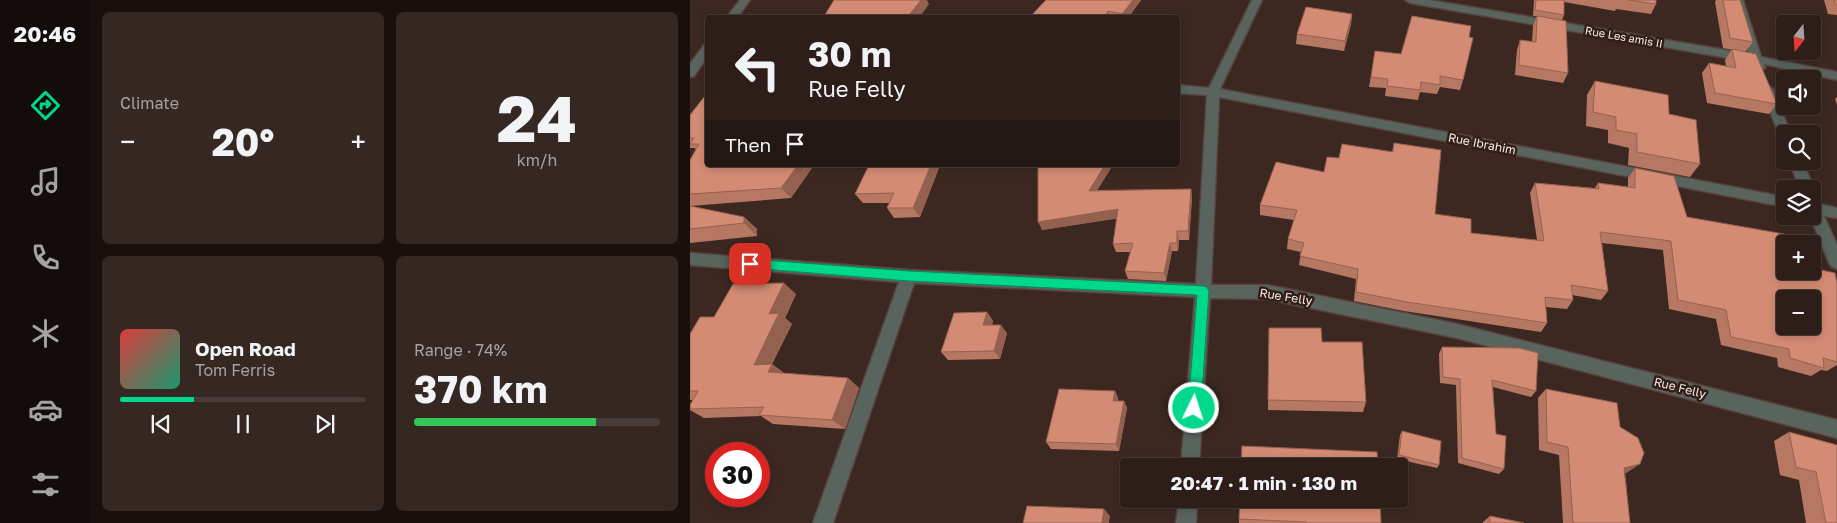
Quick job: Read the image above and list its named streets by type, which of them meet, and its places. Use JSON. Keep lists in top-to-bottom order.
{
  "streets": {
    "street": ["Rue Les amis II", "Rue Ibrahim", "Rue Felly"]
  },
  "north": "bottom",
  "page": {
    "tabs": "20:46",
    "tile": [
      "Climate",
      ["24", "km/h"],
      ["Range · 74%", "370 km"]
    ],
    "map_buttons": ["+", "−"],
    "turn": ["30 m", "Rue Felly"],
    "then": "Then",
    "heat": ["−", "20°", "+"],
    "song": ["Open Road", "Tom Ferris"],
    "limit": "30",
    "trip": "20:47 · 1 min · 130 m"
  }
}
